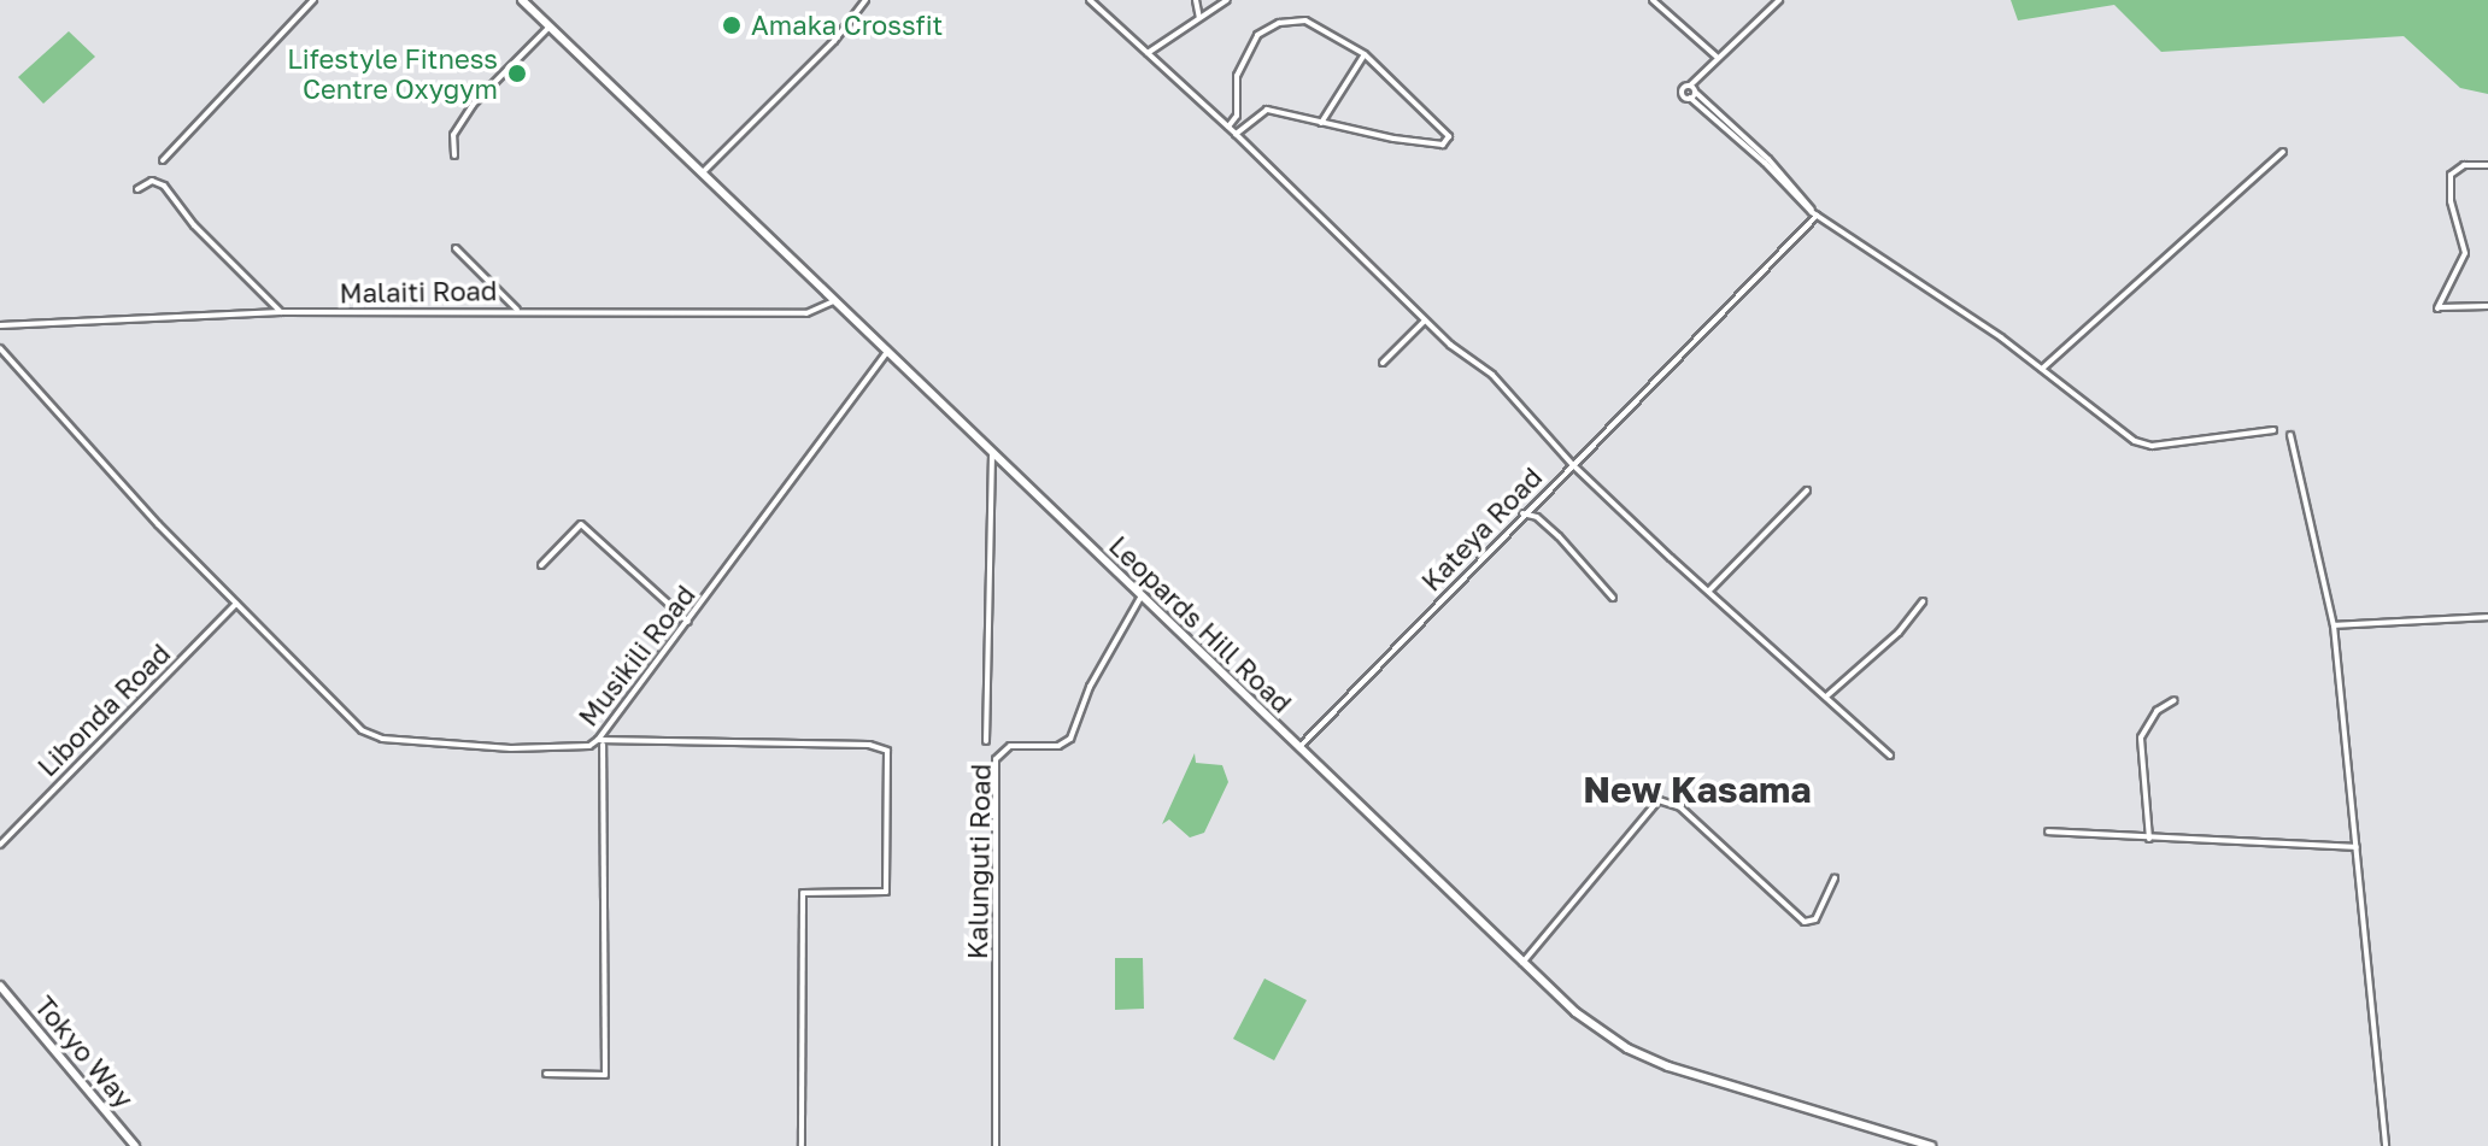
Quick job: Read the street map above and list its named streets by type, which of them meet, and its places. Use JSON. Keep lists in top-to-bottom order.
{
  "streets": {
    "main road": ["Leopards Hill Road", "Tokyo Way"],
    "street": [
      "Malaiti Road",
      "Kateya Road",
      "Musikili Road",
      "Libonda Road",
      "Kalunguti Road"
    ]
  },
  "crossings": [
    ["Malaiti Road", "Leopards Hill Road"],
    ["Kateya Road", "Leopards Hill Road"],
    ["Leopards Hill Road", "Musikili Road"],
    ["Leopards Hill Road", "Kalunguti Road"],
    ["Musikili Road", "Libonda Road"]
  ],
  "districts": ["New Kasama"],
  "places": ["Amaka Crossfit", "Lifestyle Fitness Centre Oxygym"]
}
